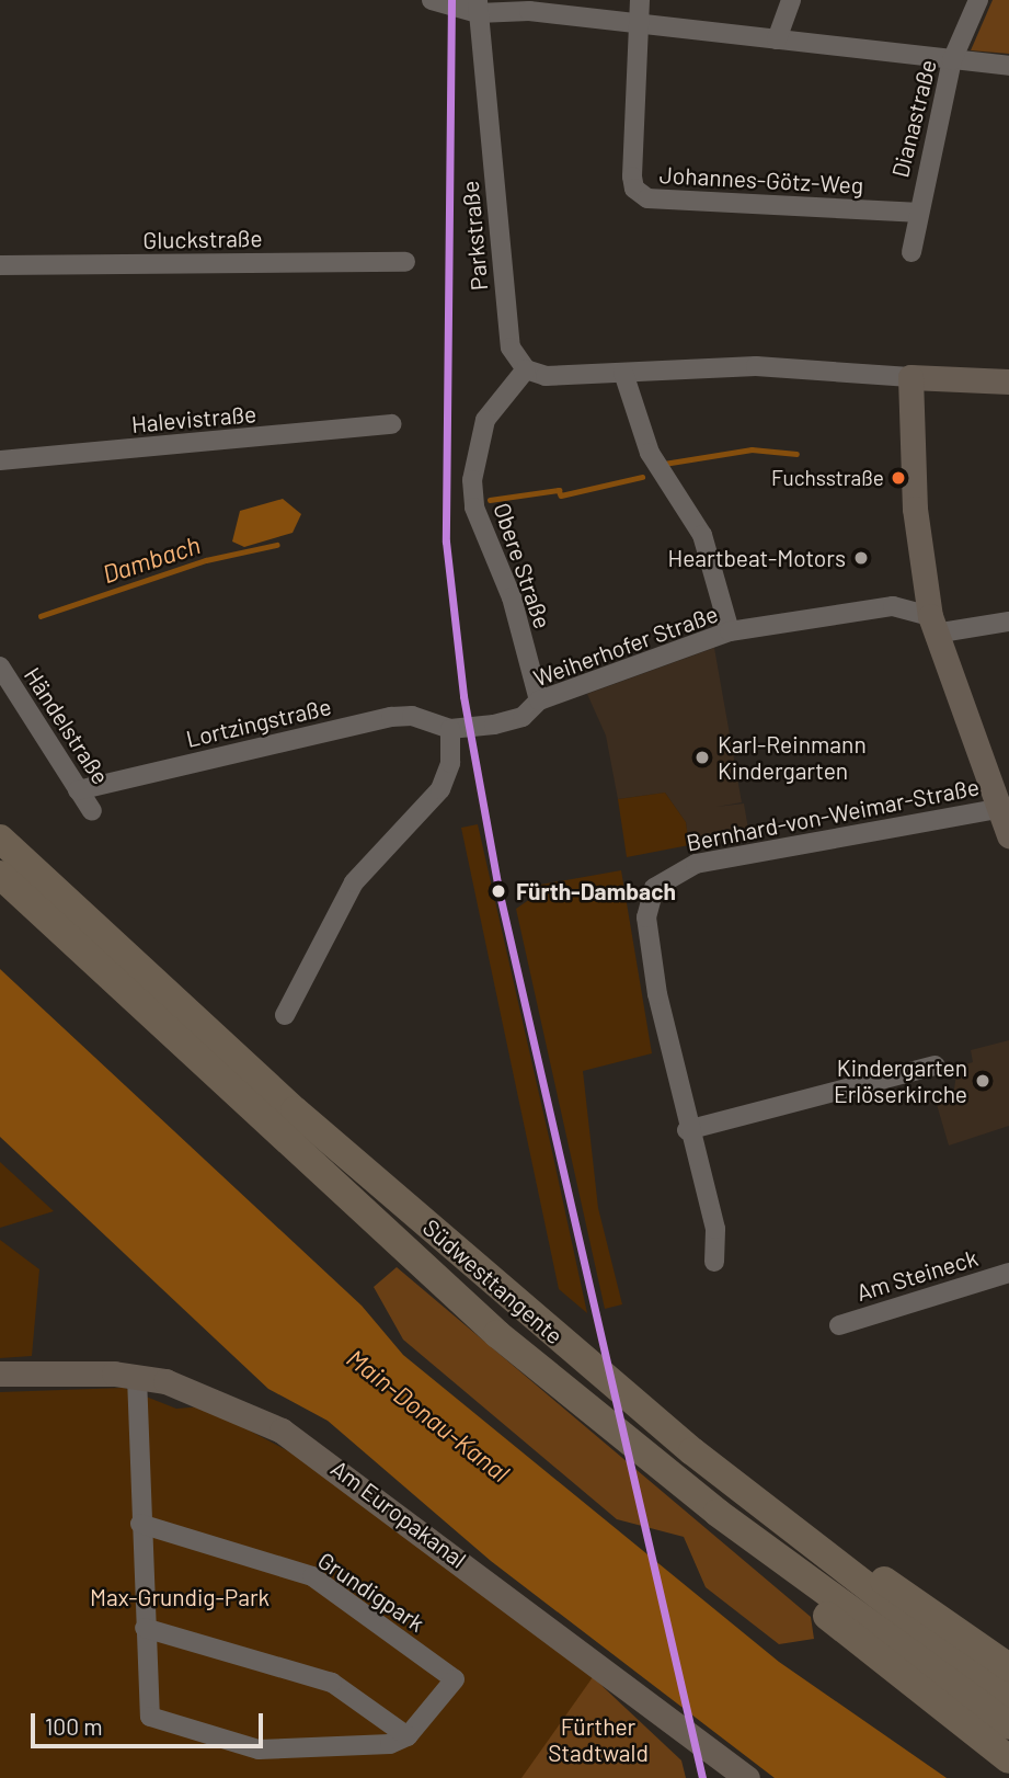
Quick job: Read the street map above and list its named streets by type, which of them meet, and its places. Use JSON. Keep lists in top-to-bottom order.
{
  "streets": {
    "highway": ["Südwesttangente"],
    "main road": ["Am Europakanal"],
    "street": [
      "Dianastraße",
      "Johannes-Götz-Weg",
      "Parkstraße",
      "Gluckstraße",
      "Halevistraße",
      "Obere Straße",
      "Weiherhofer Straße",
      "Lortzingstraße",
      "Händelstraße",
      "Bernhard-von-Weimar-Straße",
      "Am Steineck",
      "Grundigpark"
    ]
  },
  "crossings": [
    ["Dianastraße", "Johannes-Götz-Weg"],
    ["Parkstraße", "Obere Straße"],
    ["Obere Straße", "Weiherhofer Straße"],
    ["Weiherhofer Straße", "Lortzingstraße"],
    ["Lortzingstraße", "Händelstraße"]
  ],
  "water": ["Dambach", "Main-Donau-Kanal"],
  "parks": ["Max-Grundig-Park", "Fürther Stadtwald"],
  "places": [
    "Fuchsstraße",
    "Heartbeat-Motors",
    "Karl-Reinmann Kindergarten",
    "Fürth-Dambach",
    "Kindergarten Erlöserkirche"
  ],
  "scale_bar": "100 m"
}
